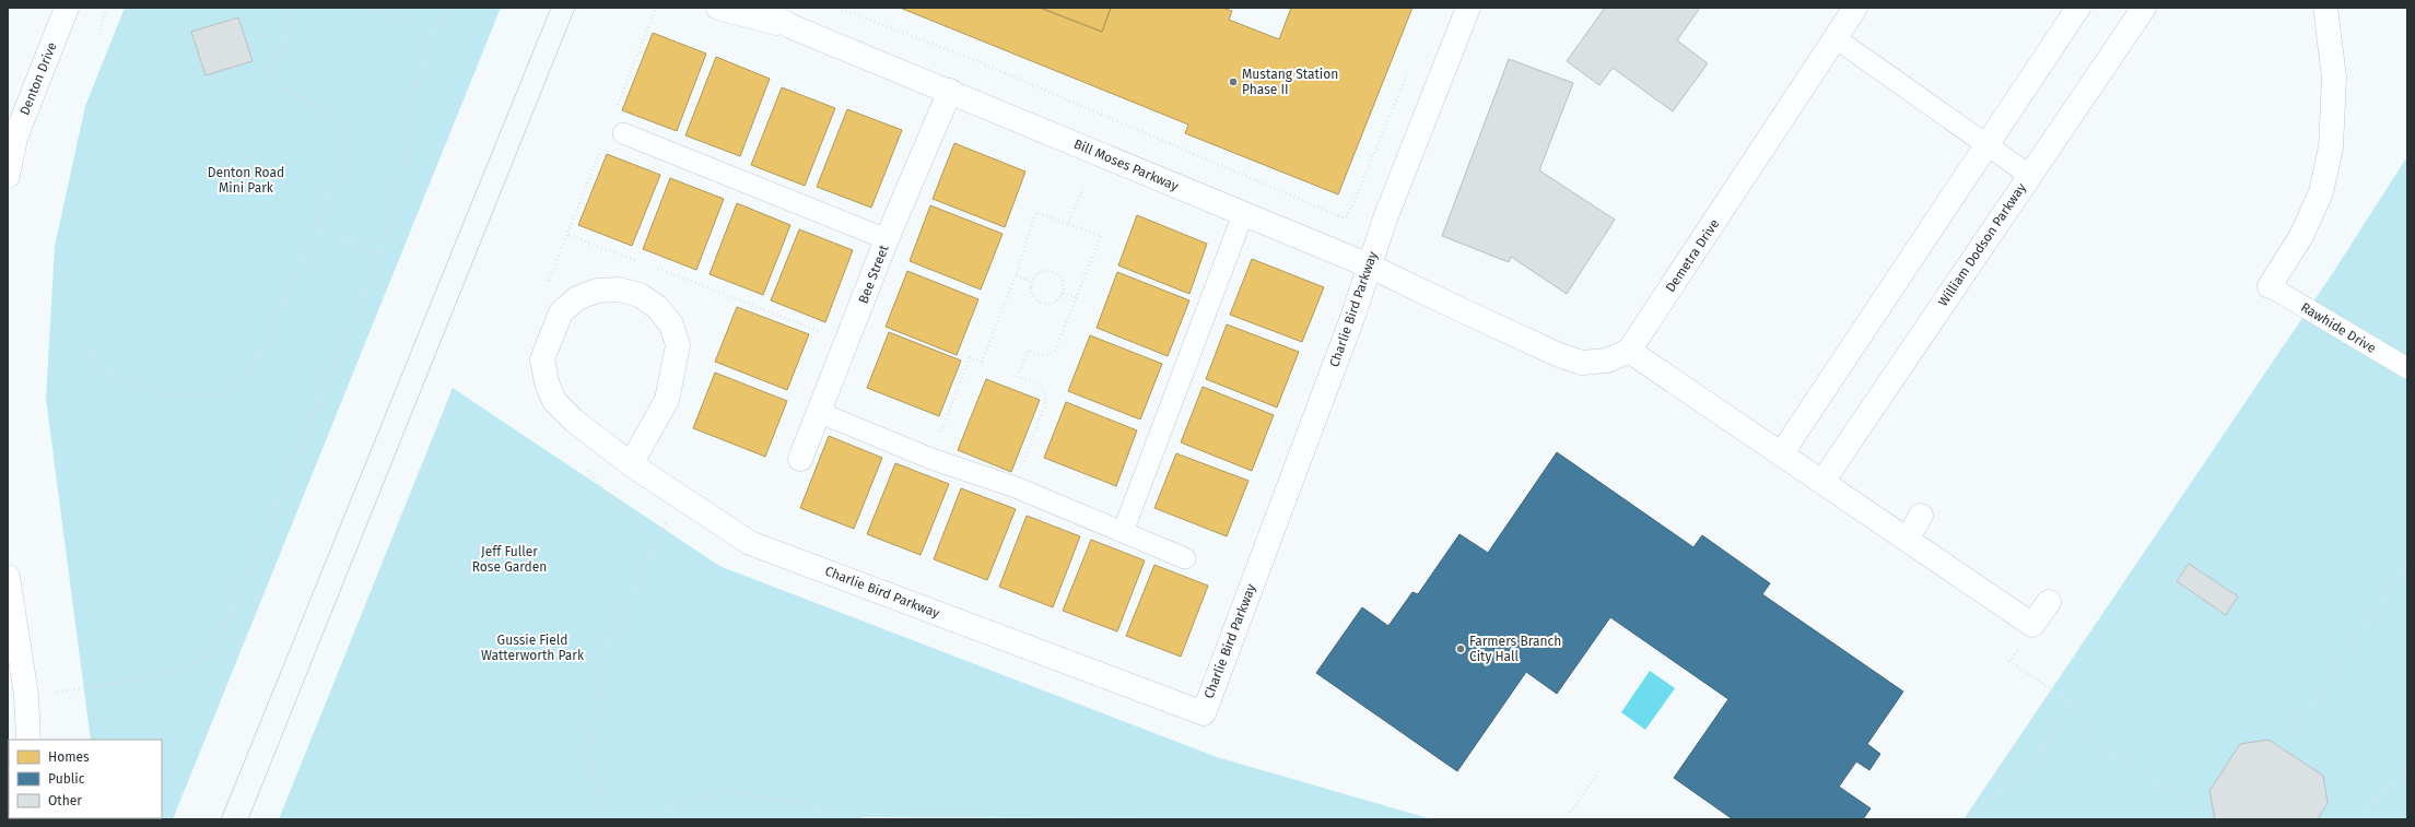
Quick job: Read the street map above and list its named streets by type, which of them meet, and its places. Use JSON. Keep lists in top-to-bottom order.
{
  "streets": {
    "street": [
      "Denton Drive",
      "Bill Moses Parkway",
      "William Dodson Parkway",
      "Demetra Drive",
      "Bee Street",
      "Charlie Bird Parkway"
    ],
    "lane": ["Rawhide Drive"]
  },
  "crossings": [
    ["Bill Moses Parkway", "Demetra Drive"],
    ["Bill Moses Parkway", "Bee Street"],
    ["Bill Moses Parkway", "Charlie Bird Parkway"]
  ],
  "parks": ["Denton Road Mini Park", "Jeff Fuller Rose Garden", "Gussie Field Watterworth Park"],
  "places": ["Mustang Station Phase II", "Farmers Branch City Hall"],
  "legend": ["Homes", "Public", "Other"]
}
